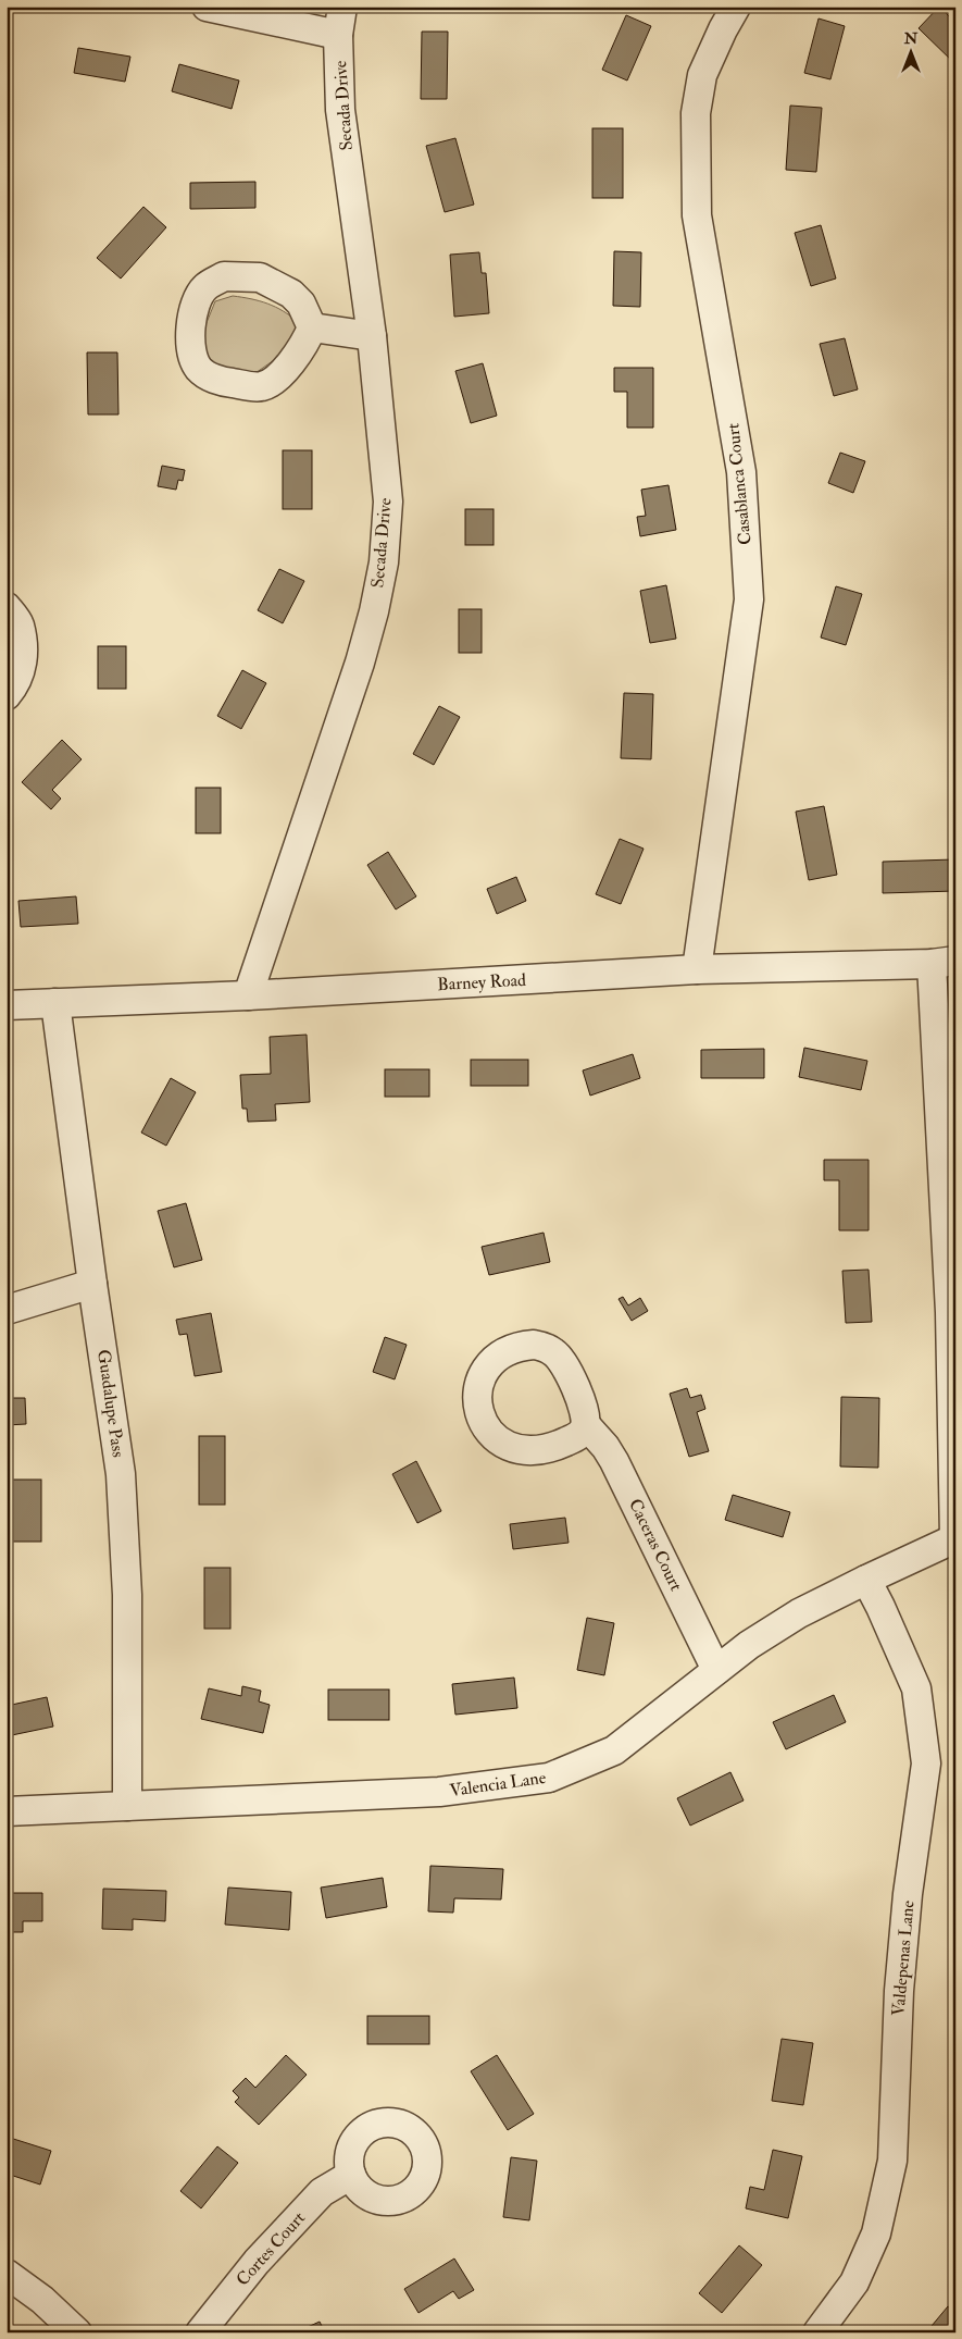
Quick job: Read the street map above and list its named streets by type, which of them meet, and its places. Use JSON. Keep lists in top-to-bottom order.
{
  "streets": {
    "street": [
      "Secada Drive",
      "Casablanca Court",
      "Barney Road",
      "Guadalupe Pass",
      "Caceras Court",
      "Valencia Lane",
      "Valdepenas Lane",
      "Cortes Court"
    ]
  },
  "crossings": [
    ["Secada Drive", "Barney Road"],
    ["Casablanca Court", "Barney Road"],
    ["Barney Road", "Guadalupe Pass"],
    ["Guadalupe Pass", "Valencia Lane"],
    ["Caceras Court", "Valencia Lane"],
    ["Valencia Lane", "Valdepenas Lane"]
  ],
  "north": "top"
}
